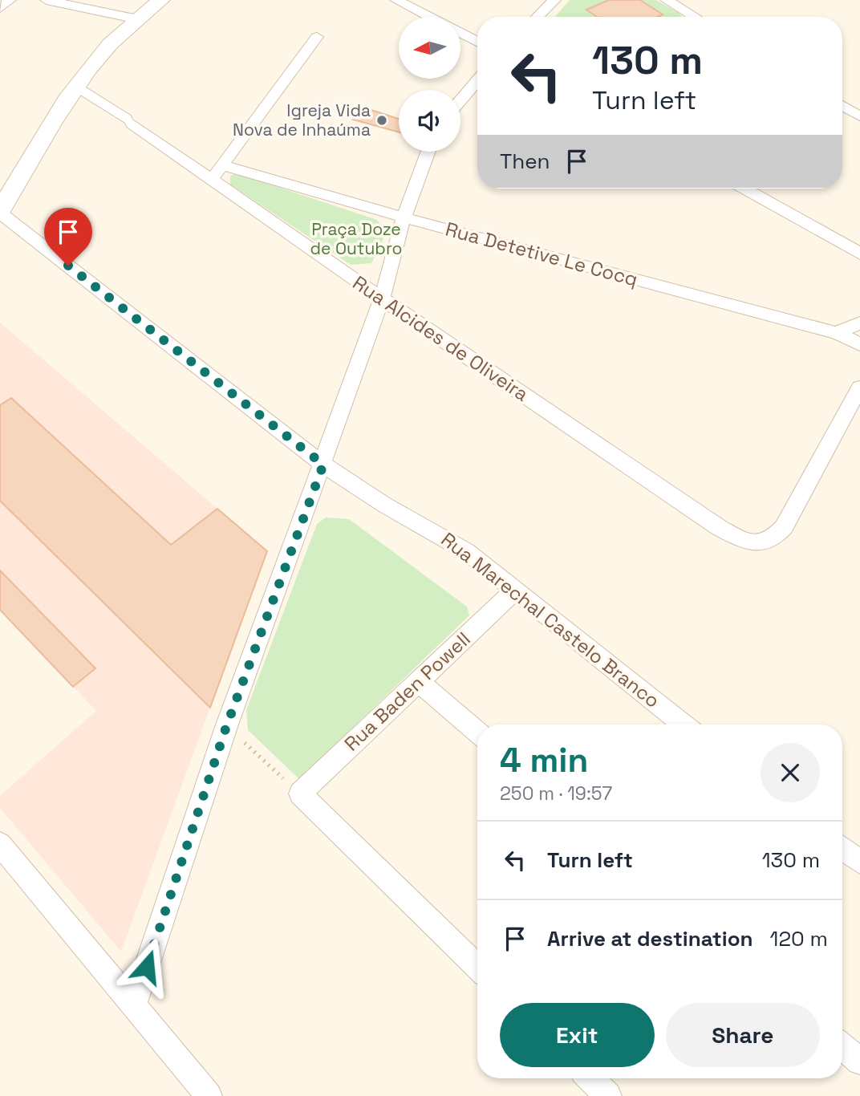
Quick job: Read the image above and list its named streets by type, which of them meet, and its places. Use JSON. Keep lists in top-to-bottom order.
{
  "streets": {
    "street": [
      "Rua Detetive Le Cocq",
      "Rua Alcides de Oliveira",
      "Rua Marechal Castelo Branco",
      "Rua Baden Powell"
    ]
  },
  "crossings": [
    ["Rua Marechal Castelo Branco", "Rua Baden Powell"]
  ],
  "parks": ["Praça Doze de Outubro"],
  "places": ["Igreja Vida Nova de Inhaúma"],
  "north": "left",
  "page": {
    "turn": ["130 m", "Turn left"],
    "then": "Then",
    "heading": ["4 min", "250 m · 19:57"],
    "list": [
      {
        "name": "Turn left",
        "value": "130 m"
      },
      {
        "name": "Arrive at destination",
        "value": "120 m"
      }
    ],
    "buttons": ["Exit", "Share"]
  }
}
